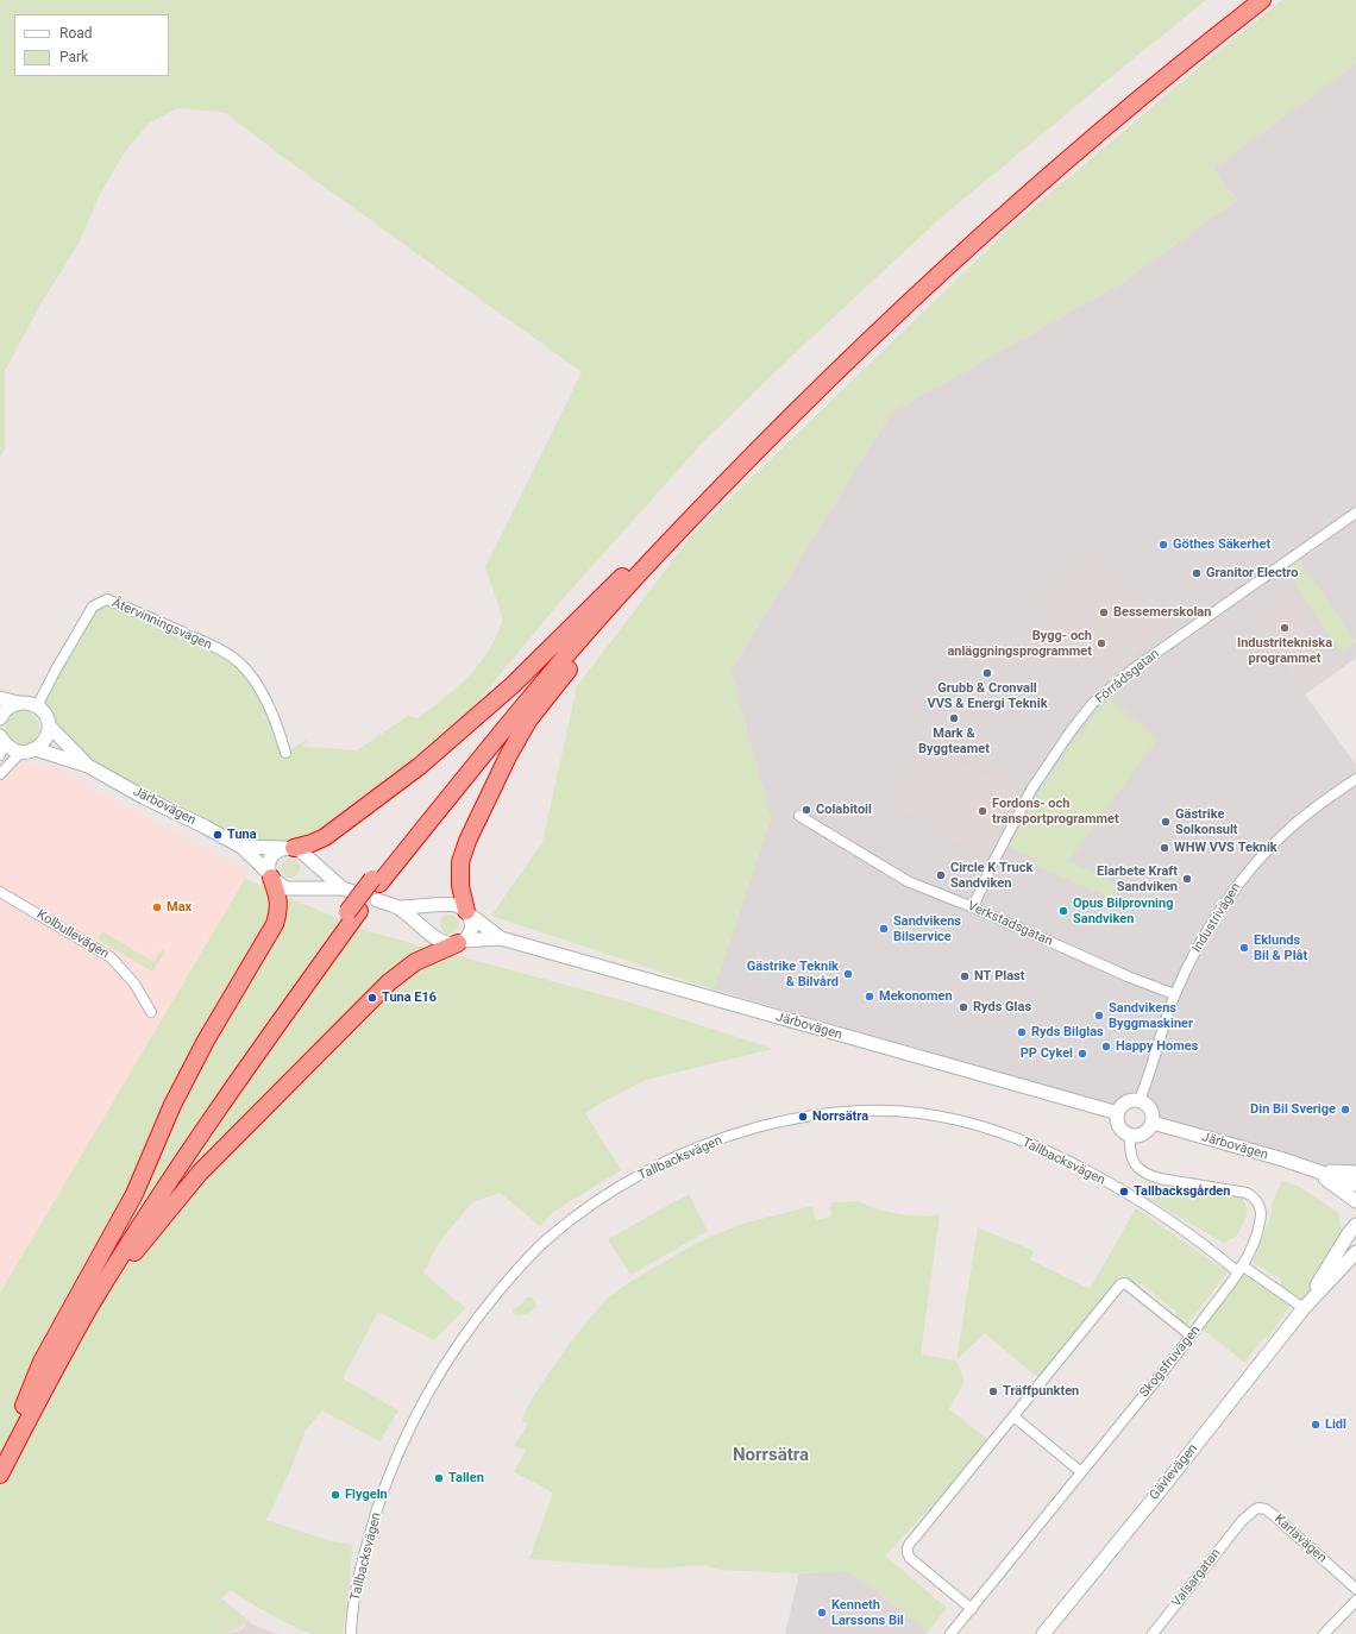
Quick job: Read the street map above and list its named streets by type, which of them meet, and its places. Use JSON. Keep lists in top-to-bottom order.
{
  "streets": {
    "main road": ["Järbovägen", "Gävlevägen"],
    "street": [
      "Återvinningsvägen",
      "Förrådsgatan",
      "Industrivägen",
      "Verkstadsgatan",
      "Kolbullevägen",
      "Tallbacksvägen",
      "Skogsfruvägen",
      "Karlavägen",
      "Valsargatan"
    ]
  },
  "crossings": [
    ["Återvinningsvägen", "Järbovägen"],
    ["Förrådsgatan", "Verkstadsgatan"],
    ["Järbovägen", "Industrivägen"],
    ["Järbovägen", "Skogsfruvägen"],
    ["Industrivägen", "Verkstadsgatan"],
    ["Industrivägen", "Skogsfruvägen"],
    ["Tallbacksvägen", "Skogsfruvägen"],
    ["Tallbacksvägen", "Gävlevägen"],
    ["Karlavägen", "Valsargatan"]
  ],
  "districts": ["Norrsätra"],
  "places": [
    "Göthes Säkerhet",
    "Granitor Electro",
    "Bessemerskolan",
    "Industritekniska programmet",
    "Bygg- och anläggningsprogrammet",
    "Grubb & Cronvall VVS & Energi Teknik",
    "Mark & Byggteamet",
    "Colabitoil",
    "Fordons- och transportprogrammet",
    "Gästrike Solkonsult",
    "Tuna",
    "WHW VVS Teknik",
    "Circle K Truck Sandviken",
    "Elarbete Kraft Sandviken",
    "Max",
    "Opus Bilprovning Sandviken",
    "Sandvikens Bilservice",
    "Eklunds Bil & Plåt",
    "Gästrike Teknik & Bilvård",
    "NT Plast",
    "Mekonomen",
    "Tuna E16",
    "Ryds Glas",
    "Sandvikens Byggmaskiner",
    "Ryds Bilglas",
    "Happy Homes",
    "PP Cykel",
    "Din Bil Sverige",
    "Norrsätra",
    "Tallbacksgården",
    "Träffpunkten",
    "Lidl",
    "Tallen",
    "Flygeln",
    "Kenneth Larssons Bil"
  ],
  "legend": ["Road", "Park"]
}
